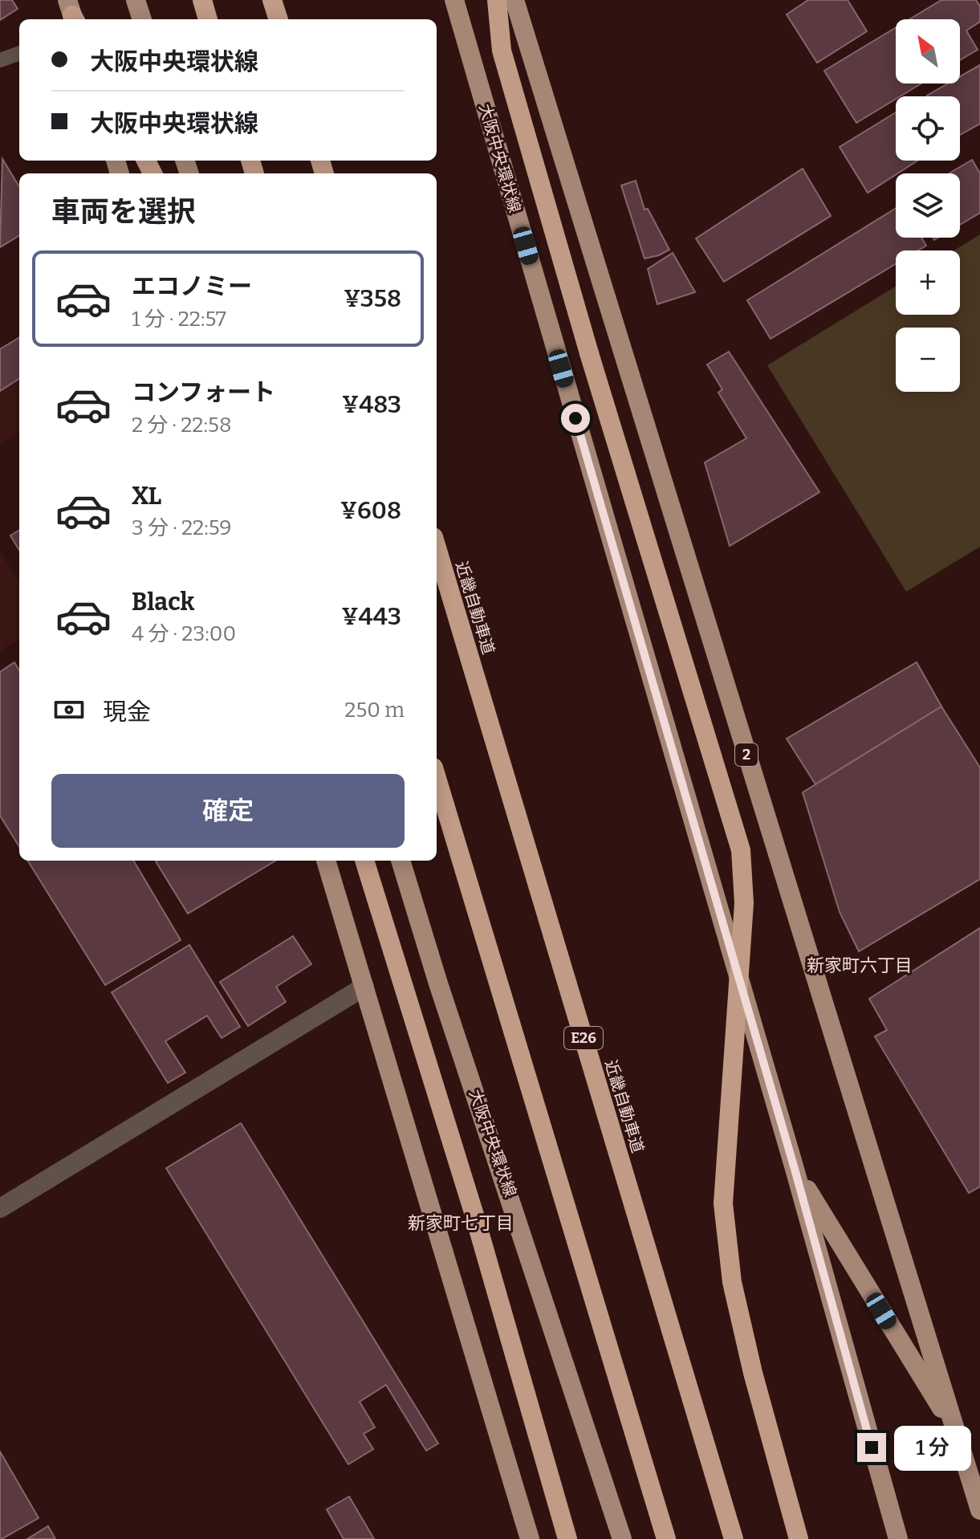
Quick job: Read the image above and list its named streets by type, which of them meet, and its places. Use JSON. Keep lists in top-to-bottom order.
{
  "streets": {
    "highway": ["近畿自動車道", "E26"],
    "main road": ["大阪中央環状線", "2"]
  },
  "districts": ["新家町六丁目", "新家町七丁目"],
  "north": "top left",
  "page": {
    "map_buttons": ["+", "−"],
    "banner": ["大阪中央環状線", "大阪中央環状線"],
    "heading": "車両を選択",
    "list": [
      {
        "name": "エコノミー",
        "note": "1 分 · 22:57",
        "value": "¥358"
      },
      {
        "name": "コンフォート",
        "note": "2 分 · 22:58",
        "value": "¥483"
      },
      {
        "name": "XL",
        "note": "3 分 · 22:59",
        "value": "¥608"
      },
      {
        "name": "Black",
        "note": "4 分 · 23:00",
        "value": "¥443"
      }
    ],
    "pay": ["現金", "250 m"],
    "buttons": "確定",
    "bubble": "1 分"
  }
}
